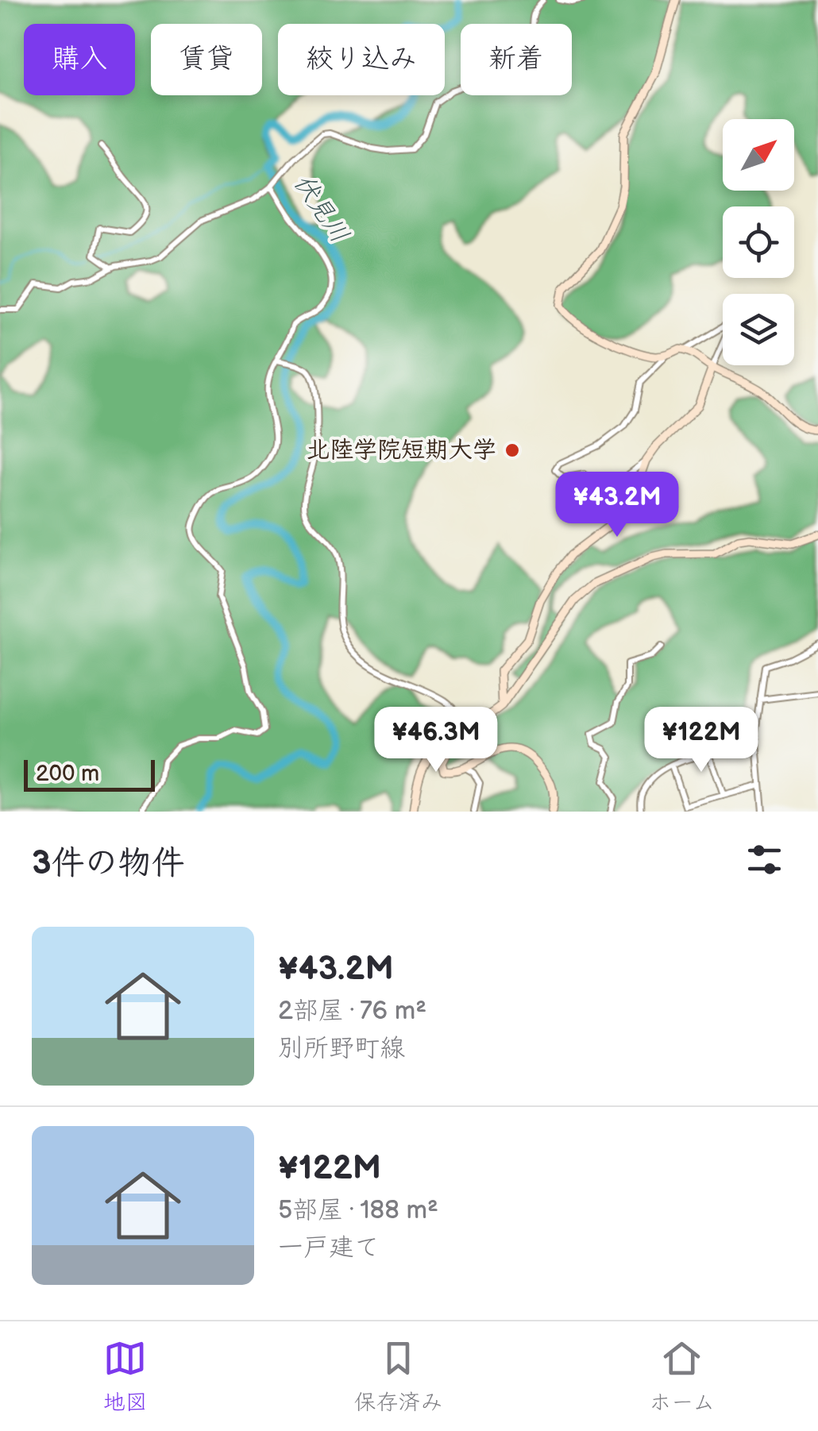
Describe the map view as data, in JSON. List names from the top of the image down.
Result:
{
  "water": ["伏見川"],
  "places": ["北陸学院短期大学"],
  "scale_bar": "200 m",
  "north": "top right",
  "page": {
    "chip": [
      "購入",
      "賃貸",
      "絞り込み",
      "新着"
    ],
    "price": ["¥43.2M", "¥46.3M", "¥122M"],
    "scale": "200 m",
    "heading": "3件の物件",
    "list": [
      {
        "name": "¥43.2M",
        "note": "2部屋 · 76 m² · 別所野町線"
      },
      {
        "name": "¥122M",
        "note": "5部屋 · 188 m² · 一戸建て"
      }
    ],
    "tabs": ["地図", "保存済み", "ホーム"]
  }
}
